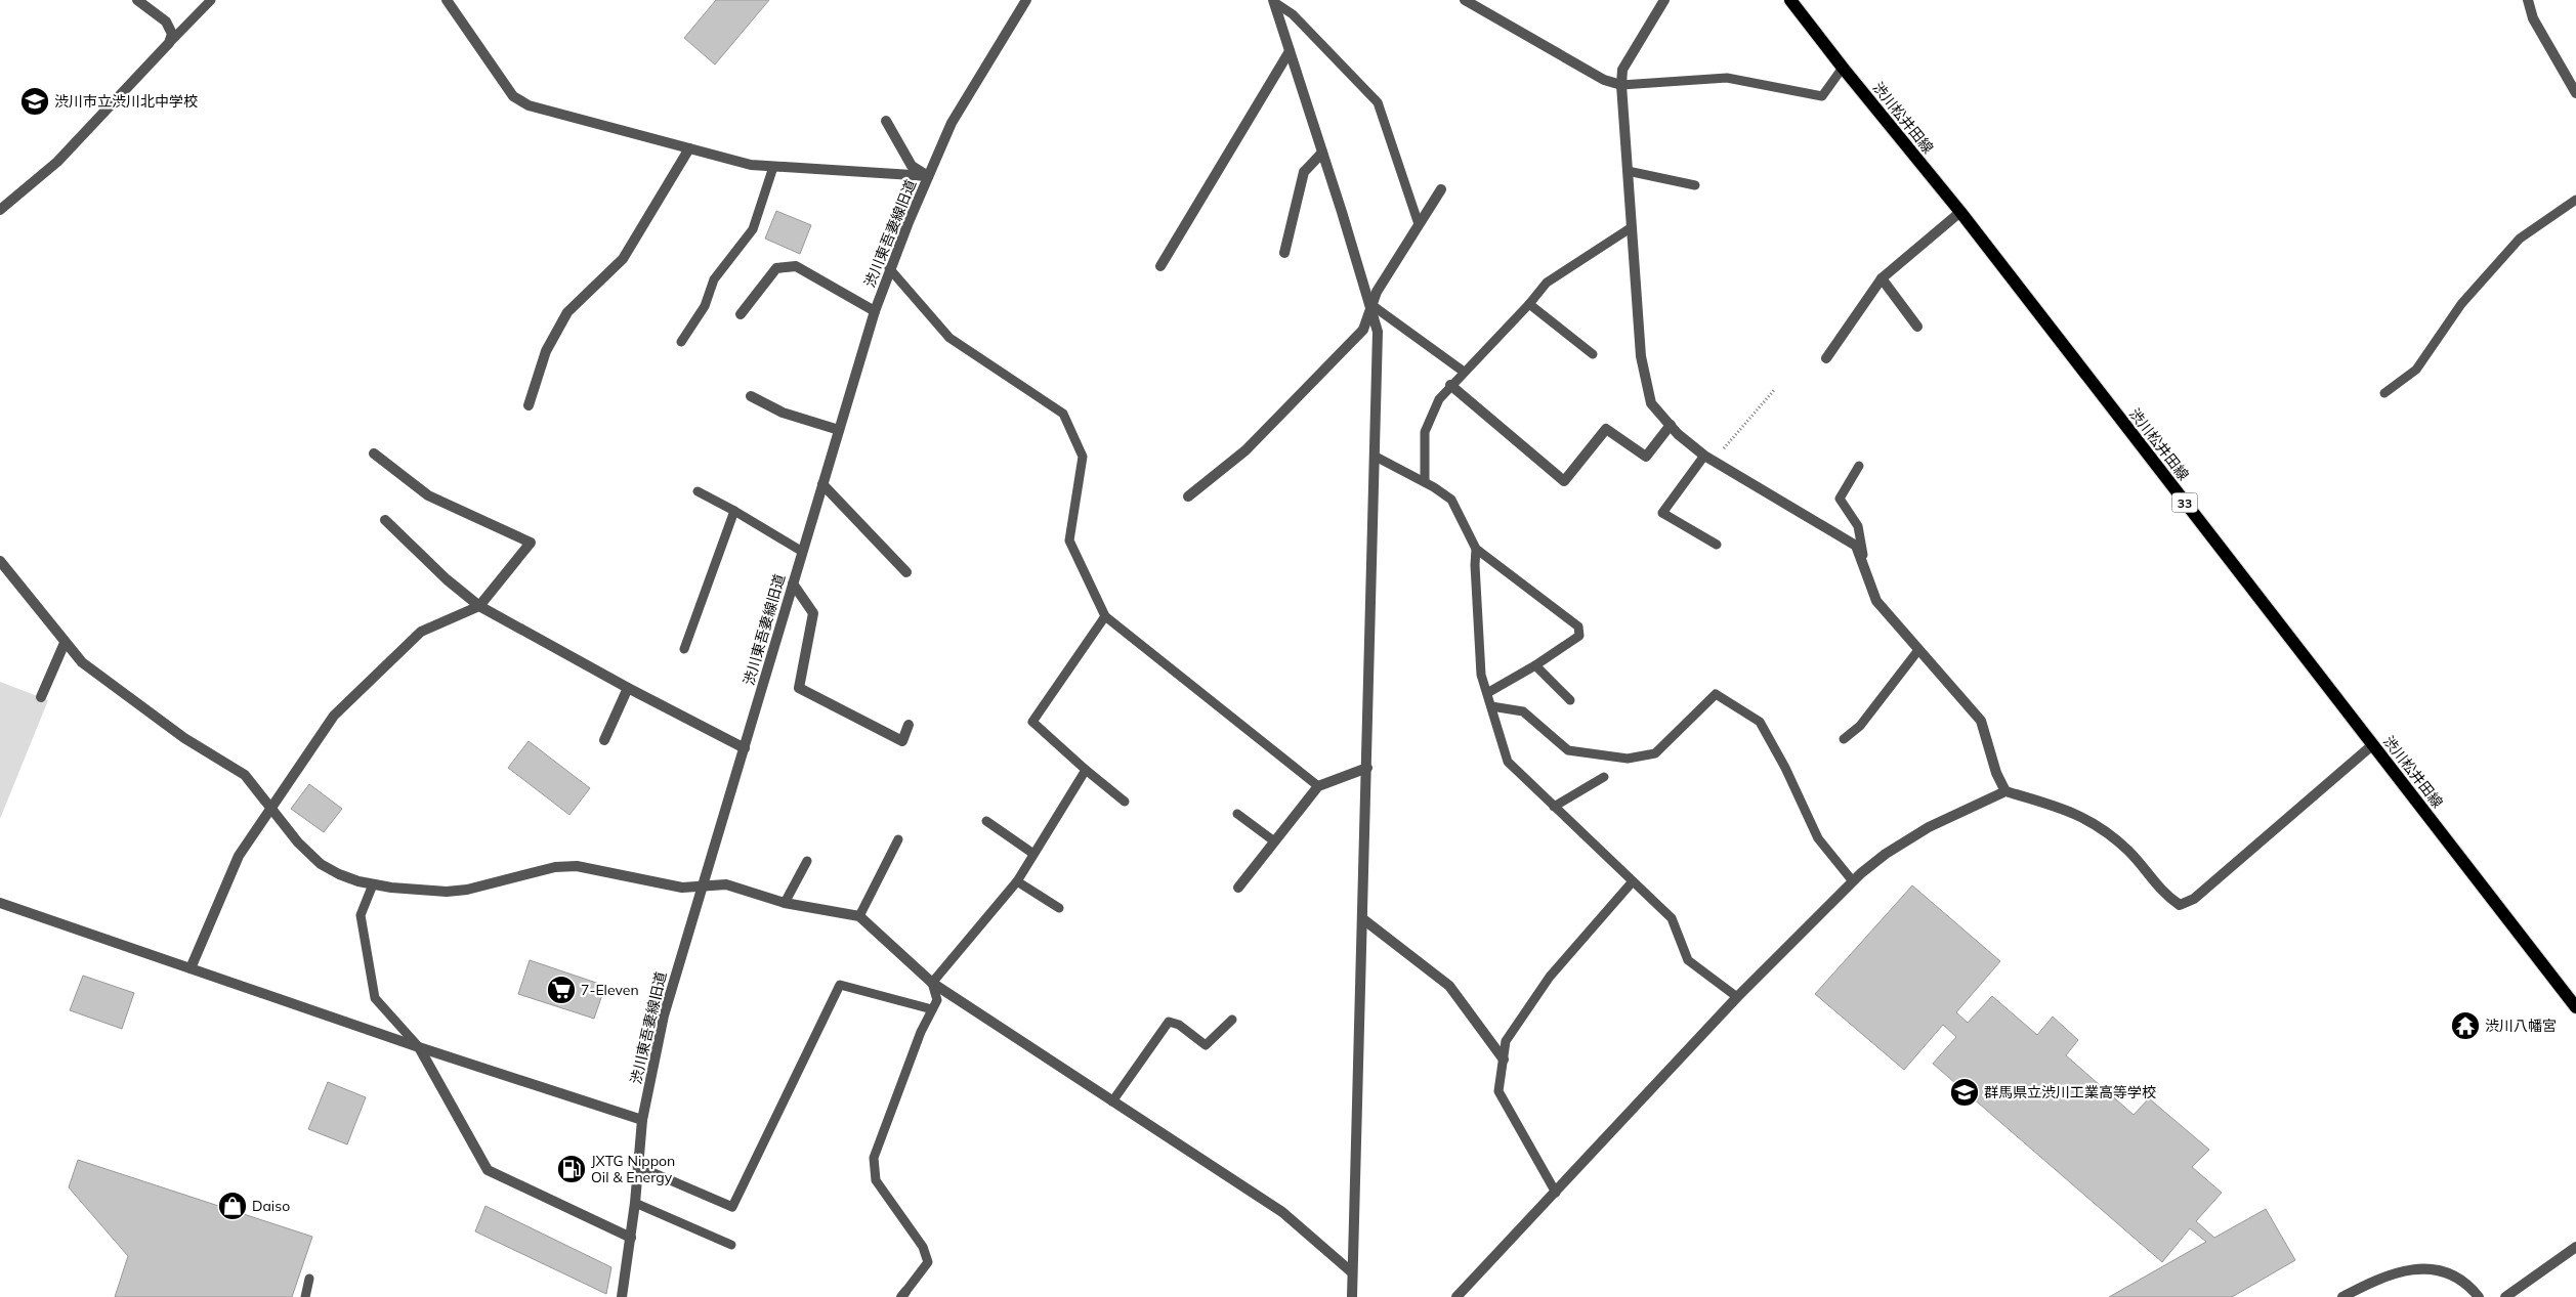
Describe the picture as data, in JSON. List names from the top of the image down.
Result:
{
  "streets": {
    "main road": ["渋川松井田線", "33"],
    "street": ["渋川東吾妻線旧道"]
  },
  "places": {
    "school or university": ["渋川市立渋川北中学校", "群馬県立渋川工業高等学校"],
    "supermarket": ["7-Eleven"],
    "temple": ["渋川八幡宮"],
    "fuel station": ["JXTG Nippon Oil & Energy"],
    "shop": ["Daiso"]
  }
}
